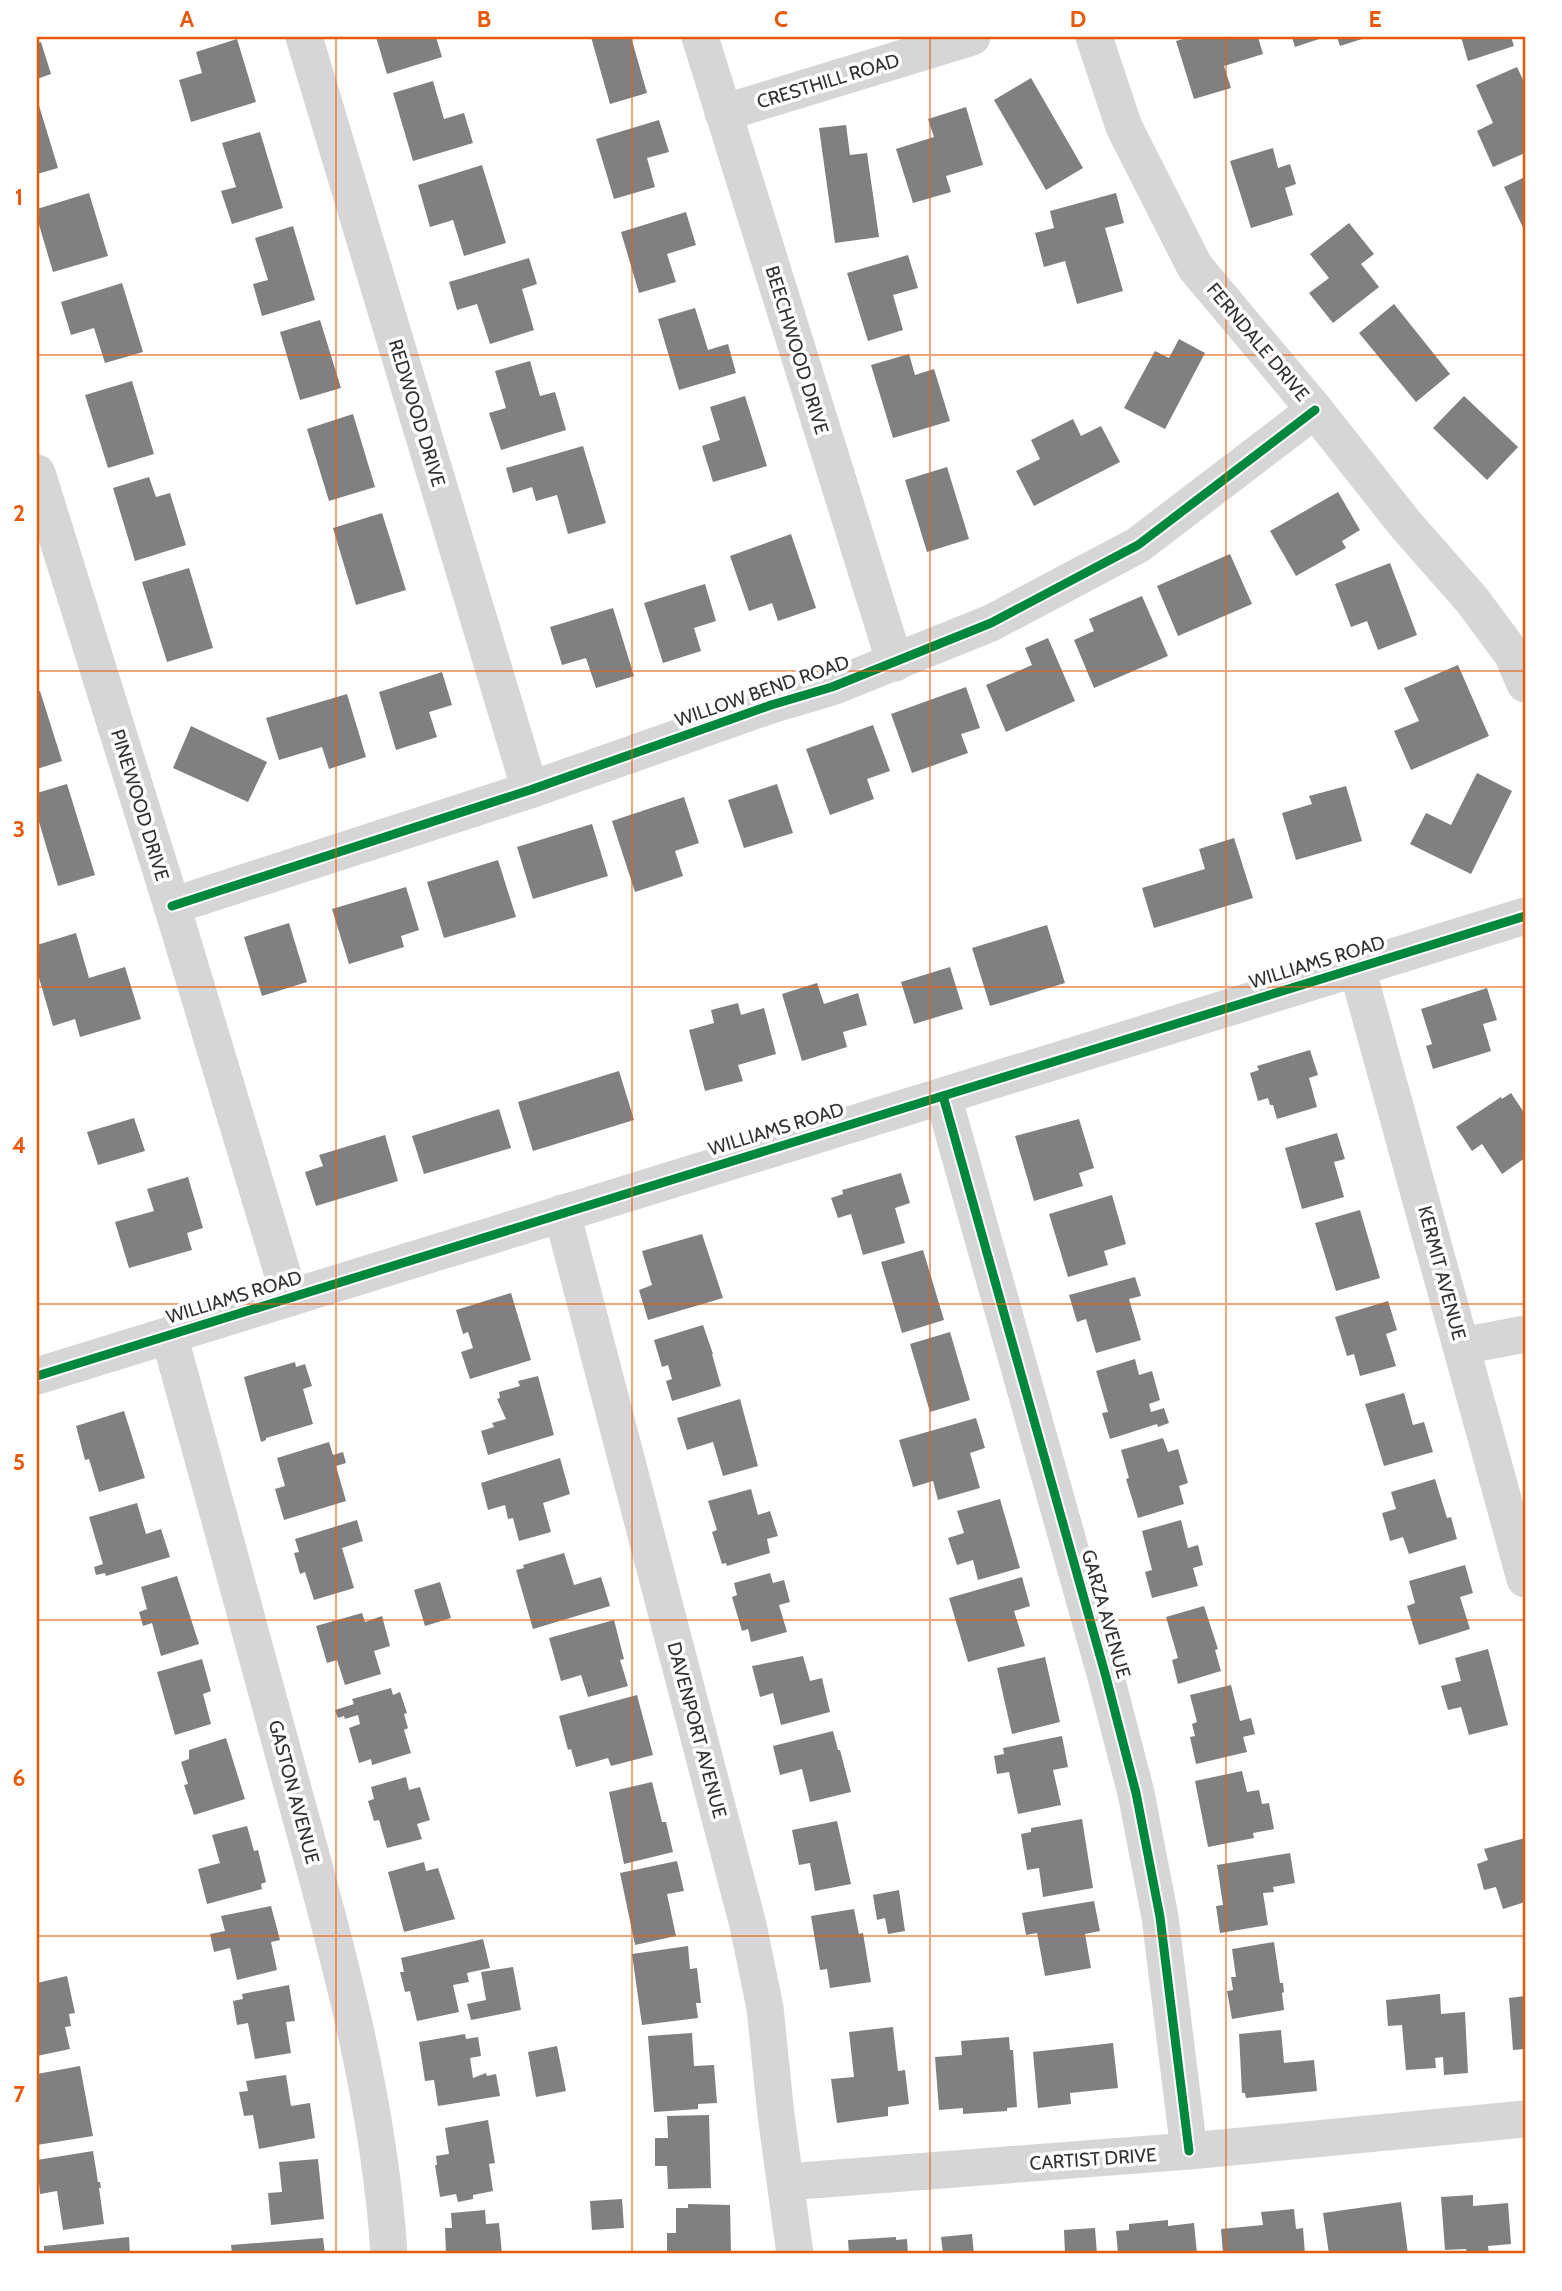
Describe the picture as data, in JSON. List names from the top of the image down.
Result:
{
  "streets": {
    "street": [
      "CRESTHILL ROAD",
      "FERNDALE DRIVE",
      "BEECHWOOD DRIVE",
      "REDWOOD DRIVE",
      "WILLOW BEND ROAD",
      "PINEWOOD DRIVE",
      "WILLIAMS ROAD",
      "KERMIT AVENUE",
      "GARZA AVENUE",
      "DAVENPORT AVENUE",
      "GASTON AVENUE",
      "CARTIST DRIVE"
    ]
  },
  "crossings": [
    ["CRESTHILL ROAD", "BEECHWOOD DRIVE"],
    ["FERNDALE DRIVE", "WILLOW BEND ROAD"],
    ["BEECHWOOD DRIVE", "WILLOW BEND ROAD"],
    ["REDWOOD DRIVE", "WILLOW BEND ROAD"],
    ["WILLOW BEND ROAD", "PINEWOOD DRIVE"],
    ["PINEWOOD DRIVE", "WILLIAMS ROAD"],
    ["WILLIAMS ROAD", "KERMIT AVENUE"],
    ["WILLIAMS ROAD", "GARZA AVENUE"],
    ["WILLIAMS ROAD", "DAVENPORT AVENUE"],
    ["WILLIAMS ROAD", "GASTON AVENUE"],
    ["GARZA AVENUE", "CARTIST DRIVE"],
    ["DAVENPORT AVENUE", "CARTIST DRIVE"]
  ],
  "grid": {
    "columns": [
      "A",
      "B",
      "C",
      "D",
      "E"
    ],
    "rows": [
      "1",
      "2",
      "3",
      "4",
      "5",
      "6",
      "7"
    ]
  }
}
